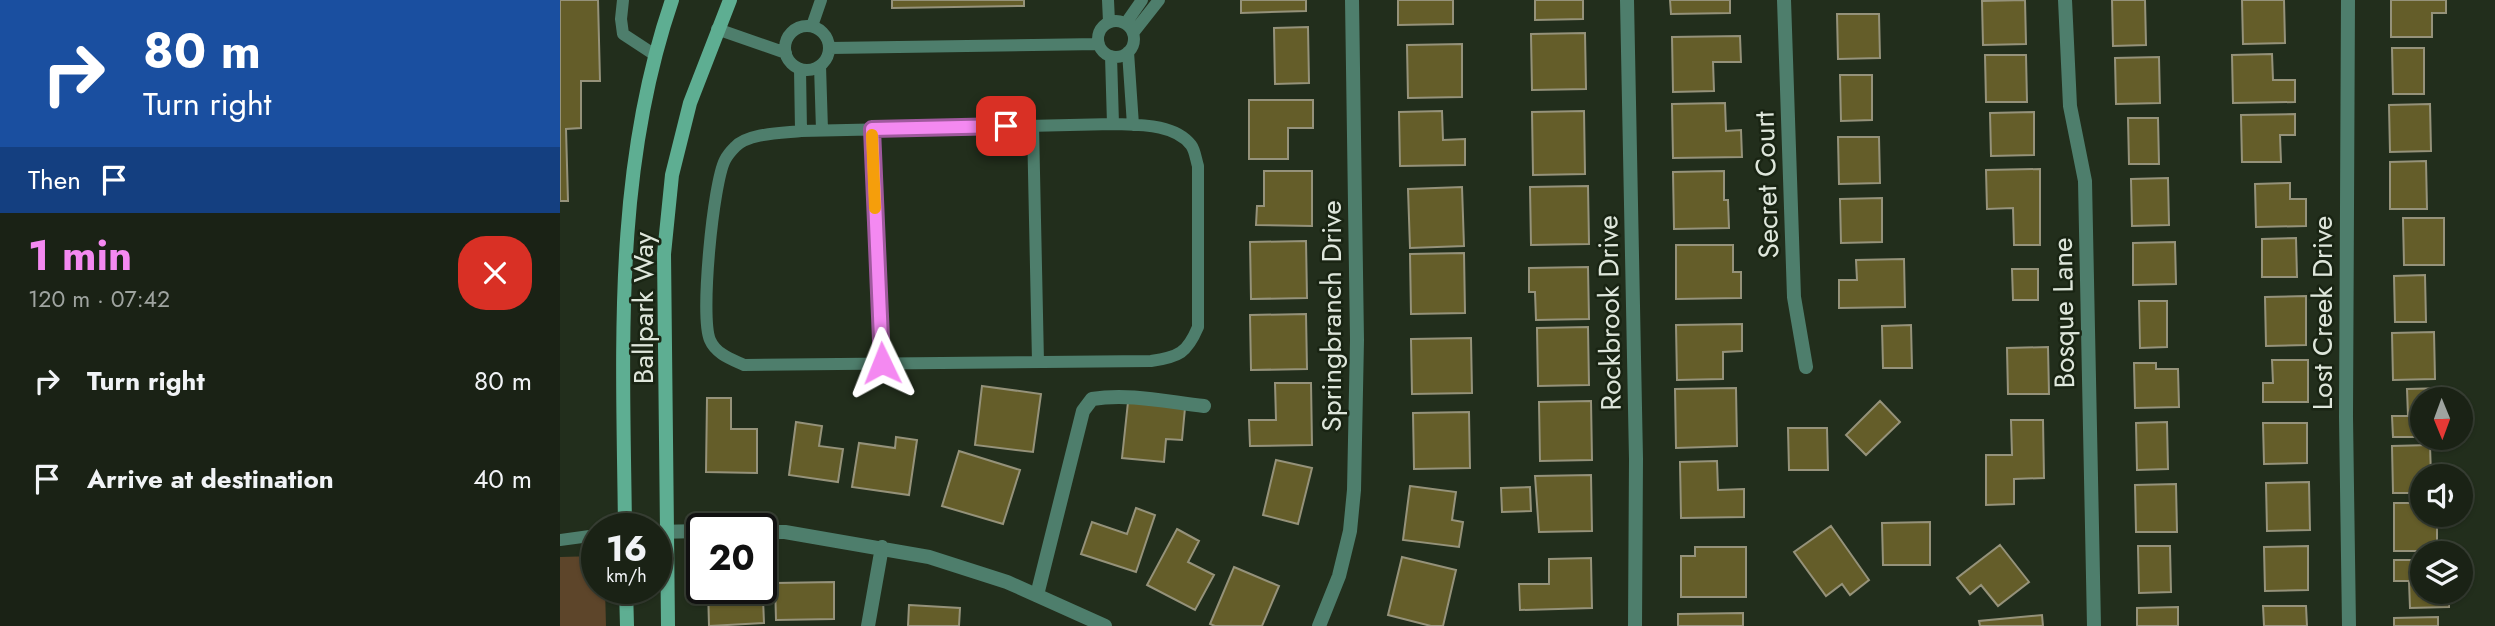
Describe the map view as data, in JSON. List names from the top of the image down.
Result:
{
  "streets": {
    "main road": ["Ballpark Way"],
    "street": [
      "Secret Court",
      "Rockbrook Drive",
      "Bosque Lane",
      "Lost Creek Drive",
      "Springbranch Drive"
    ]
  },
  "north": "bottom",
  "page": {
    "turn": ["80 m", "Turn right"],
    "then": "Then",
    "heading": ["1 min", "120 m · 07:42"],
    "list": [
      {
        "name": "Turn right",
        "value": "80 m"
      },
      {
        "name": "Arrive at destination",
        "value": "40 m"
      }
    ],
    "speed": "16 km/h",
    "limit": "20"
  }
}
